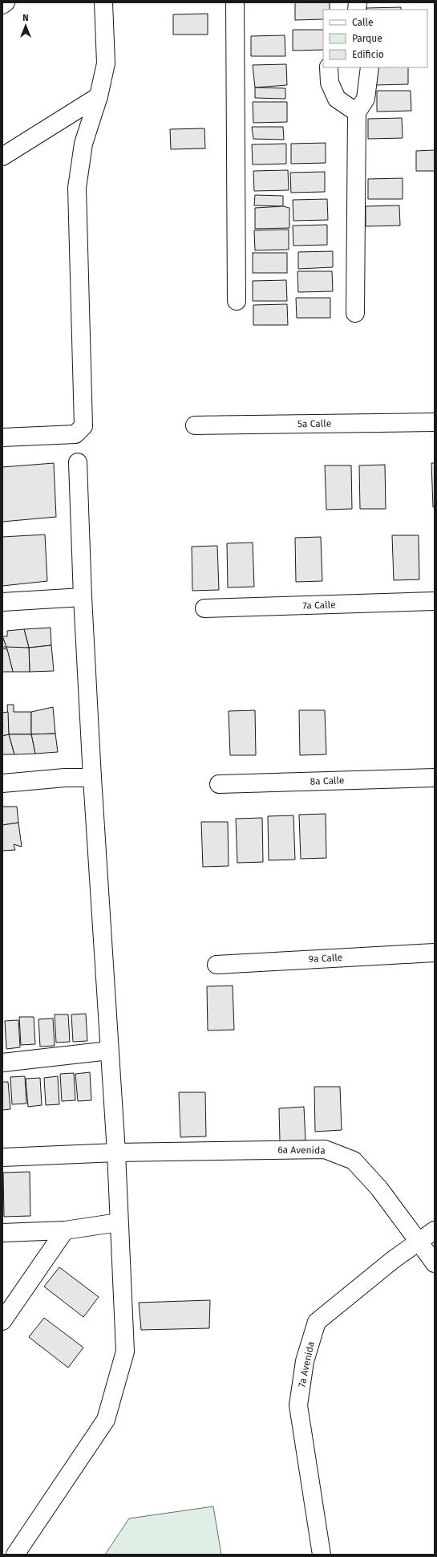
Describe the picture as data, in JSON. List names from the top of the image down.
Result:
{
  "streets": {
    "street": [
      "5a Calle",
      "7a Calle",
      "8a Calle",
      "9a Calle",
      "6a Avenida",
      "7a Avenida"
    ]
  },
  "crossings": [
    ["6a Avenida", "7a Avenida"]
  ],
  "legend": ["Calle", "Parque", "Edificio"],
  "north": "top"
}
